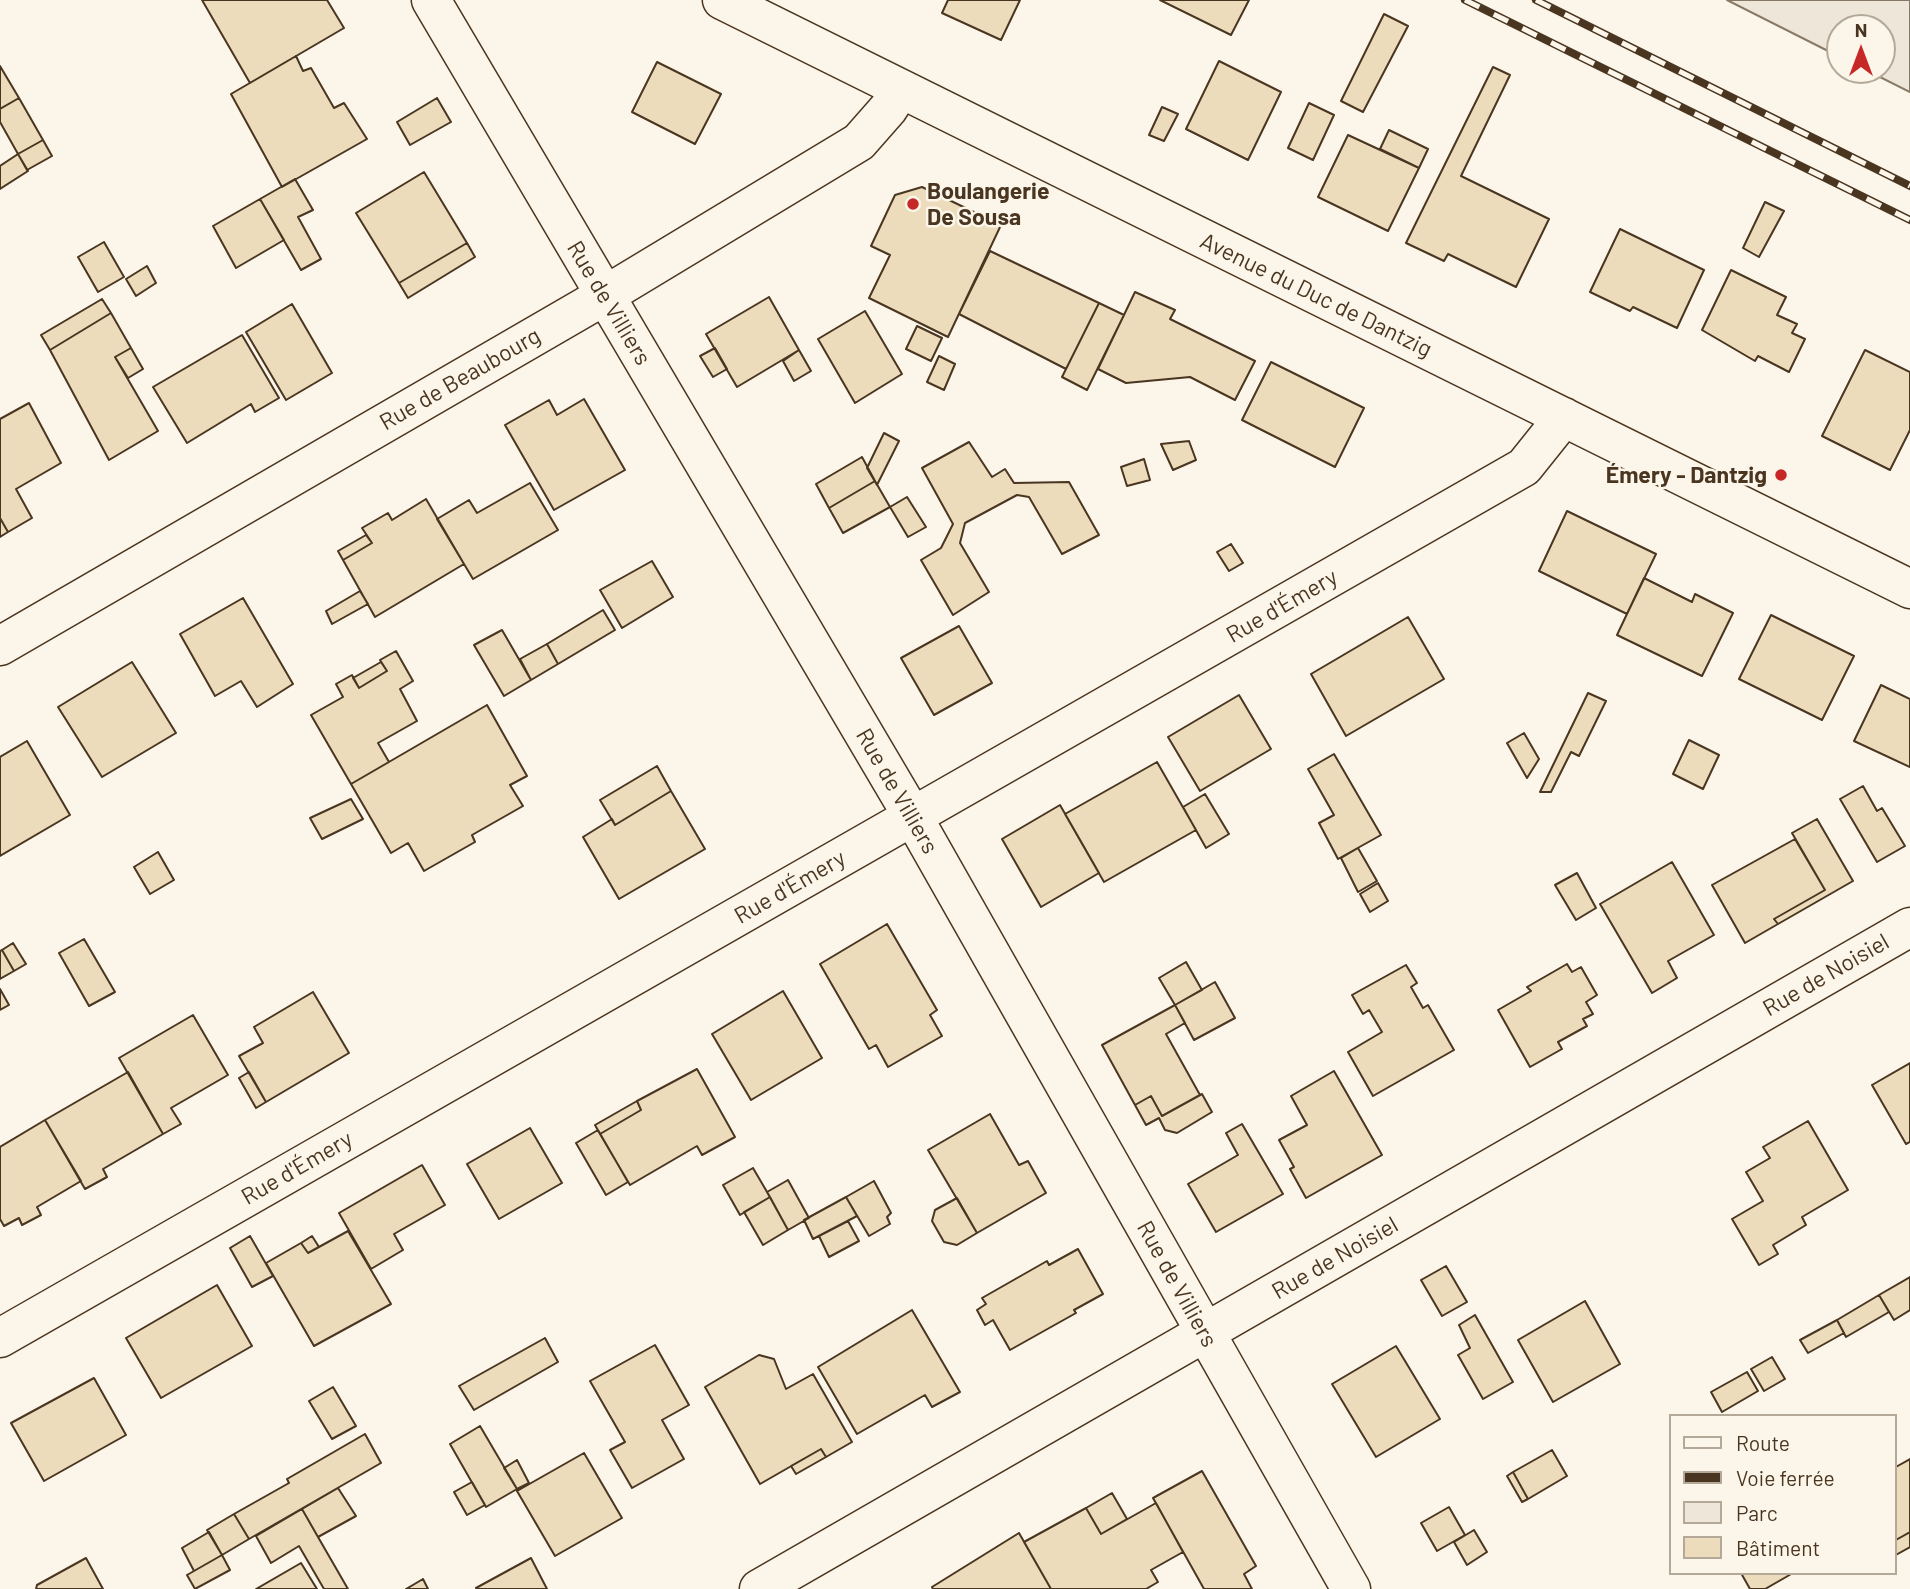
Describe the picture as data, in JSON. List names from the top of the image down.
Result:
{
  "streets": {
    "street": [
      "Avenue du Duc de Dantzig",
      "Rue de Villiers",
      "Rue de Beaubourg",
      "Rue d'Émery",
      "Rue de Noisiel"
    ]
  },
  "crossings": [
    ["Avenue du Duc de Dantzig", "Rue de Beaubourg"],
    ["Avenue du Duc de Dantzig", "Rue d'Émery"],
    ["Rue de Villiers", "Rue de Beaubourg"],
    ["Rue de Villiers", "Rue d'Émery"],
    ["Rue de Villiers", "Rue de Noisiel"]
  ],
  "places": ["Boulangerie De Sousa", "Émery - Dantzig"],
  "legend": [
    "Route",
    "Voie ferrée",
    "Parc",
    "Bâtiment"
  ],
  "north": "top"
}
